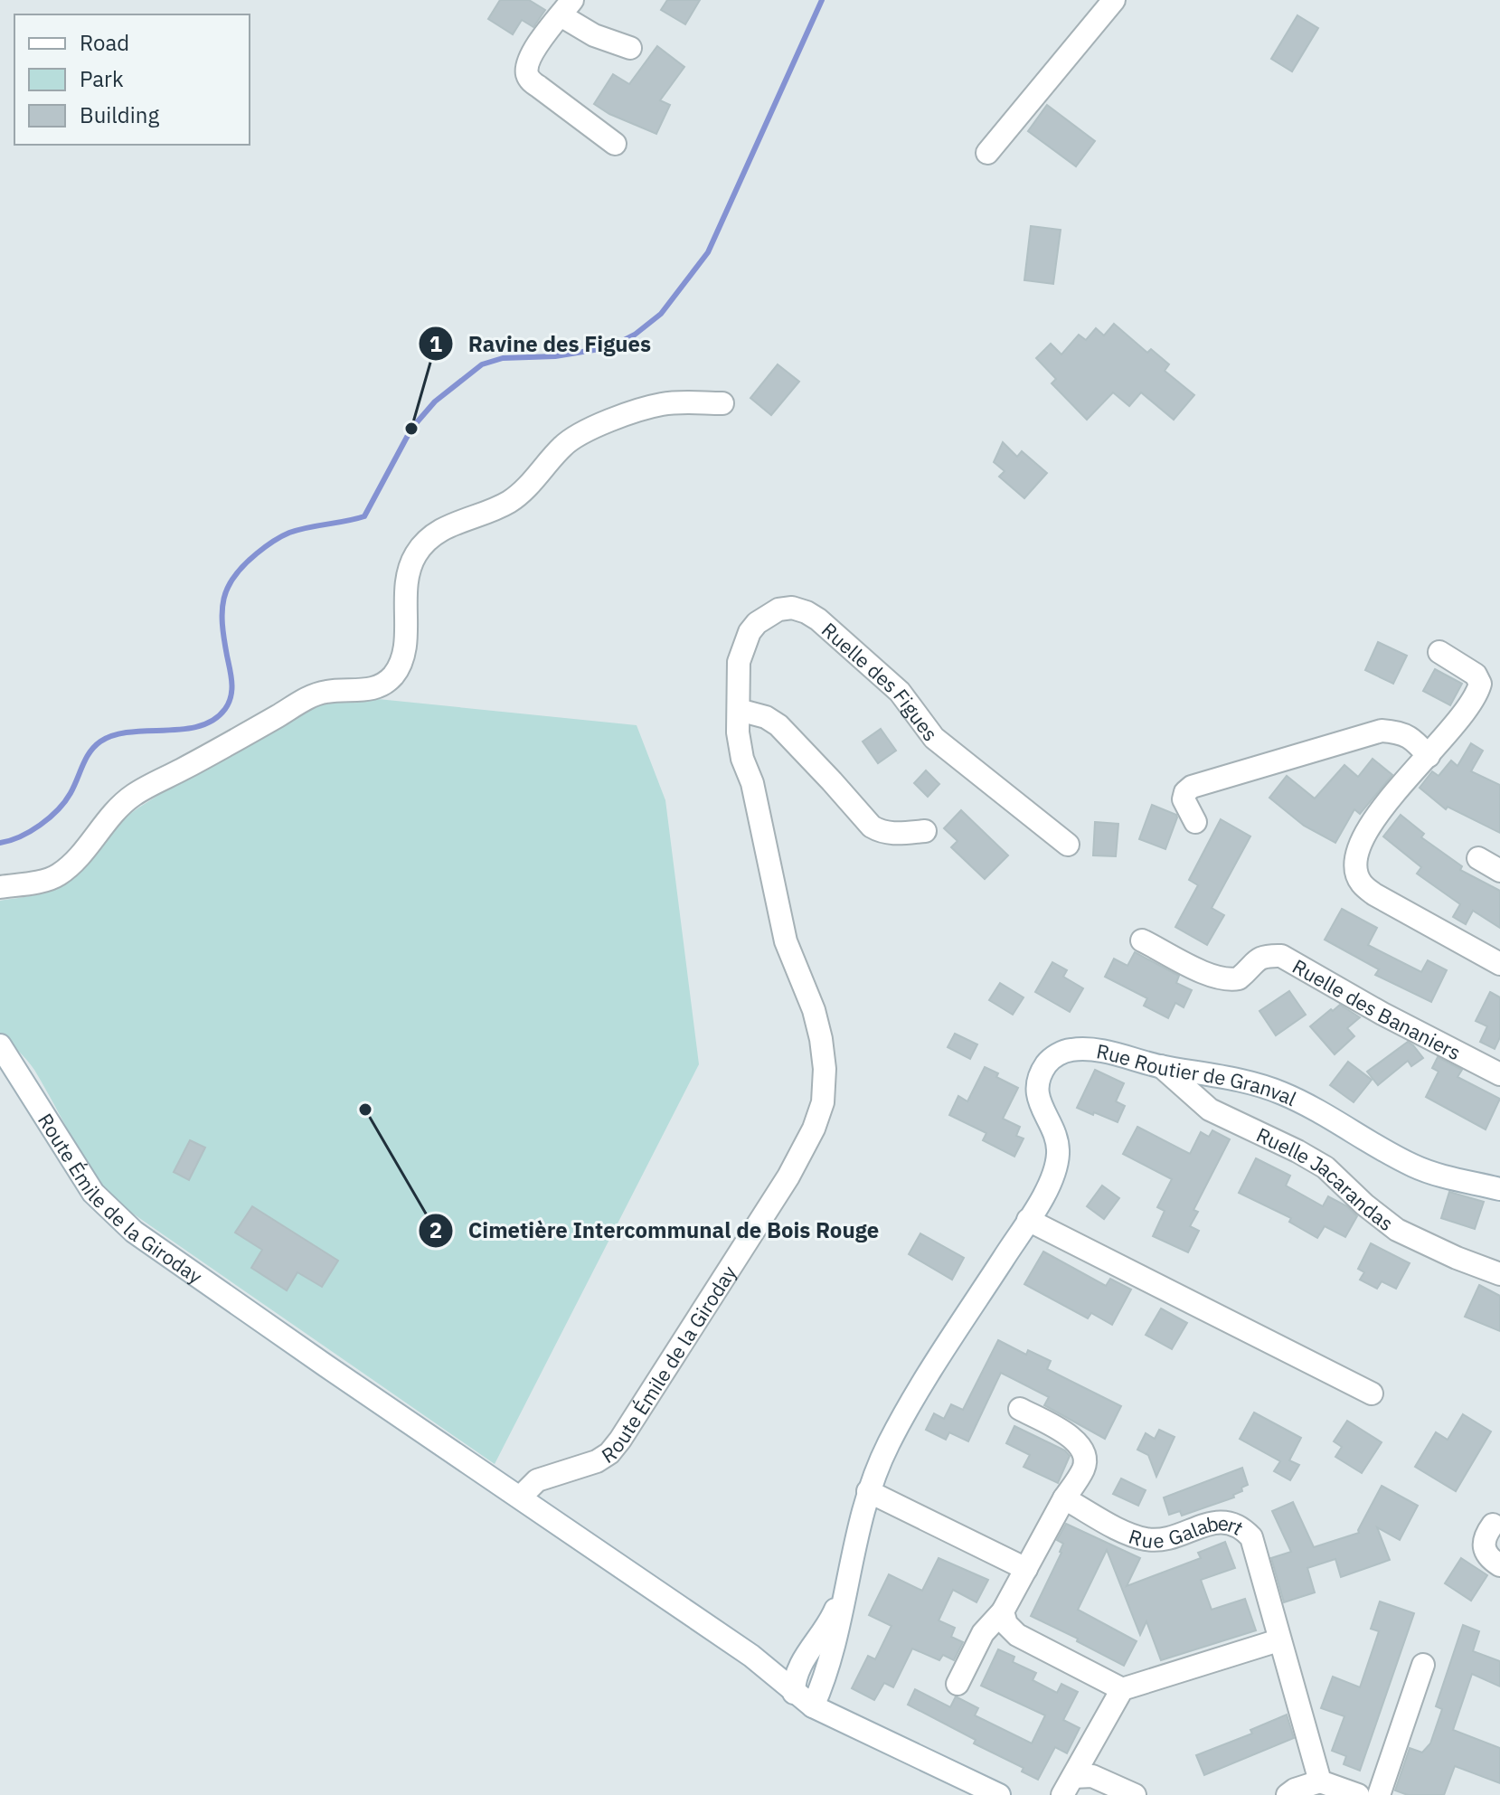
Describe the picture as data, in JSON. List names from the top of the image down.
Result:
{
  "streets": {
    "street": [
      "Ruelle des Figues",
      "Ruelle des Bananiers",
      "Rue Routier de Granval",
      "Ruelle Jacarandas",
      "Route Émile de la Giroday",
      "Rue Galabert"
    ]
  },
  "crossings": [
    ["Ruelle des Figues", "Route Émile de la Giroday"],
    ["Rue Routier de Granval", "Ruelle Jacarandas"],
    ["Rue Routier de Granval", "Route Émile de la Giroday"]
  ],
  "places": ["Ravine des Figues", "Cimetière Intercommunal de Bois Rouge"],
  "legend": ["Road", "Park", "Building"]
}
